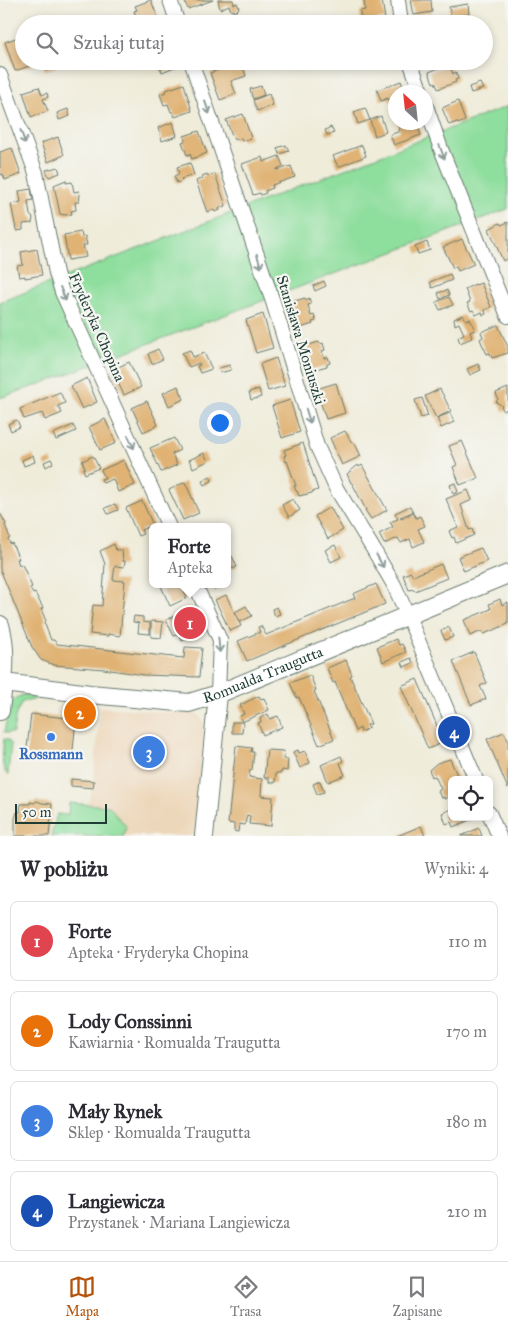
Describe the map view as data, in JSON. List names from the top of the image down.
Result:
{
  "streets": {
    "street": ["Fryderyka Chopina", "Stanisława Moniuszki", "Romualda Traugutta"]
  },
  "crossings": [
    ["Stanisława Moniuszki", "Romualda Traugutta"]
  ],
  "one_way": ["Fryderyka Chopina", "Stanisława Moniuszki"],
  "places": ["Rossmann"],
  "scale_bar": "50 m",
  "north": "top left",
  "page": {
    "search": "Szukaj tutaj",
    "popup": ["Forte", "Apteka"],
    "pins": [
      "1",
      "2",
      "4",
      "3"
    ],
    "scale": "50 m",
    "heading": ["W pobliżu", "Wyniki: 4"],
    "list": [
      {
        "mark": "1",
        "name": "Forte",
        "note": "Apteka · Fryderyka Chopina",
        "value": "110 m"
      },
      {
        "mark": "2",
        "name": "Lody Conssinni",
        "note": "Kawiarnia · Romualda Traugutta",
        "value": "170 m"
      },
      {
        "mark": "3",
        "name": "Mały Rynek",
        "note": "Sklep · Romualda Traugutta",
        "value": "180 m"
      },
      {
        "mark": "4",
        "name": "Langiewicza",
        "note": "Przystanek · Mariana Langiewicza",
        "value": "210 m"
      }
    ],
    "nav": ["Mapa", "Trasa", "Zapisane"]
  }
}
